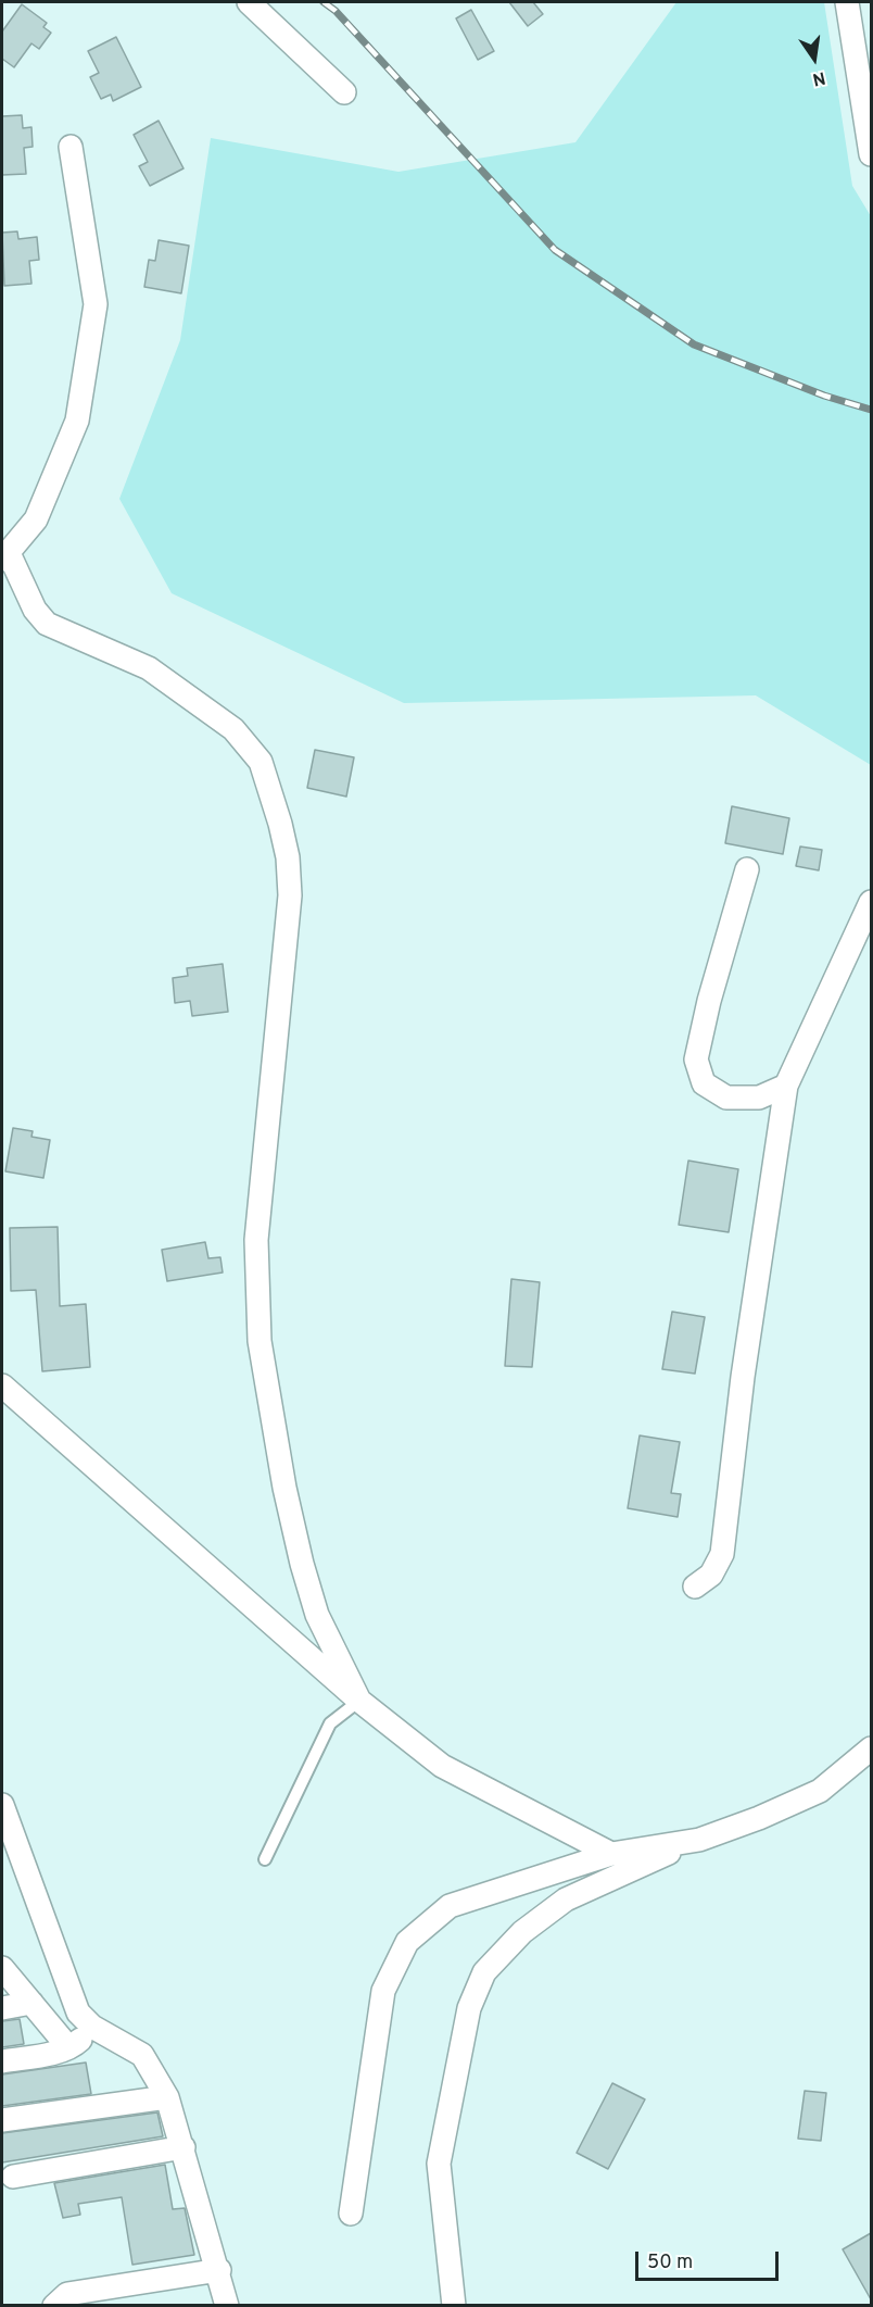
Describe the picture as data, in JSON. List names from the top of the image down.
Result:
{
  "scale_bar": "50 m",
  "north": "bottom"
}
